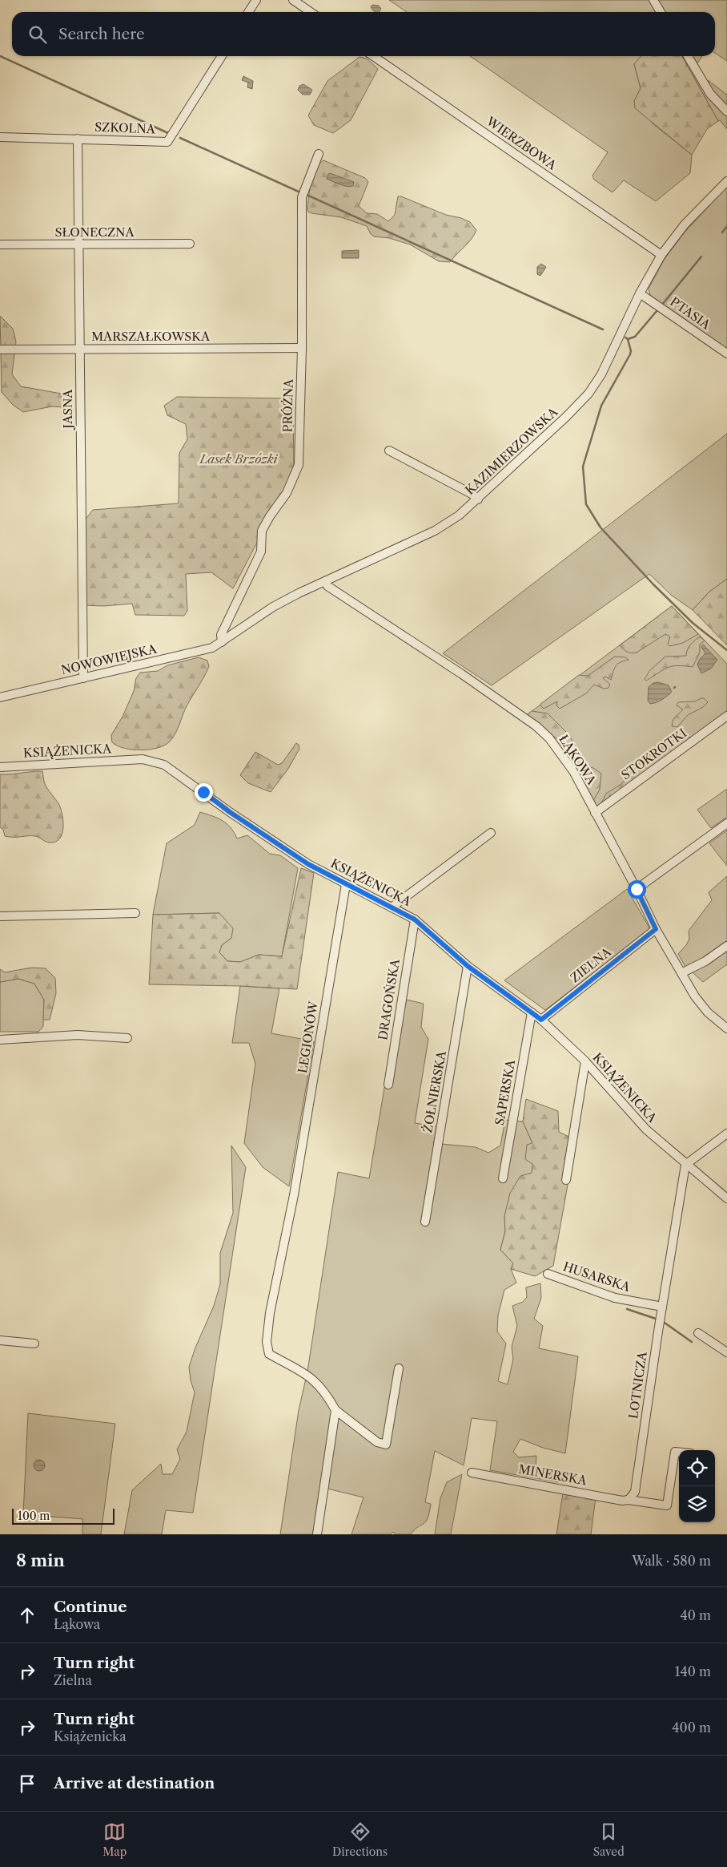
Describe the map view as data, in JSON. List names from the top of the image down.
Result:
{
  "streets": {
    "street": [
      "SZKOLNA",
      "WIERZBOWA",
      "SŁONECZNA",
      "PTASIA",
      "MARSZAŁKOWSKA",
      "PRÓŻNA",
      "JASNA",
      "KAZIMIERZOWSKA",
      "NOWOWIEJSKA",
      "KSIĄŻENICKA",
      "STOKROTKI",
      "ŁĄKOWA",
      "ZIELNA",
      "DRAGOŃSKA",
      "LEGIONÓW",
      "ŻOŁNIERSKA",
      "SAPERSKA",
      "HUSARSKA",
      "LOTNICZA",
      "MINERSKA"
    ]
  },
  "crossings": [
    ["SZKOLNA", "JASNA"],
    ["WIERZBOWA", "KAZIMIERZOWSKA"],
    ["SŁONECZNA", "JASNA"],
    ["PTASIA", "KAZIMIERZOWSKA"],
    ["MARSZAŁKOWSKA", "PRÓŻNA"],
    ["MARSZAŁKOWSKA", "JASNA"],
    ["PRÓŻNA", "KAZIMIERZOWSKA"],
    ["PRÓŻNA", "NOWOWIEJSKA"],
    ["JASNA", "NOWOWIEJSKA"],
    ["KAZIMIERZOWSKA", "NOWOWIEJSKA"],
    ["KAZIMIERZOWSKA", "ŁĄKOWA"],
    ["KSIĄŻENICKA", "ZIELNA"],
    ["KSIĄŻENICKA", "DRAGOŃSKA"],
    ["KSIĄŻENICKA", "LEGIONÓW"],
    ["KSIĄŻENICKA", "ŻOŁNIERSKA"],
    ["KSIĄŻENICKA", "SAPERSKA"],
    ["KSIĄŻENICKA", "LOTNICZA"],
    ["STOKROTKI", "ŁĄKOWA"],
    ["ŁĄKOWA", "ZIELNA"],
    ["HUSARSKA", "LOTNICZA"],
    ["LOTNICZA", "MINERSKA"]
  ],
  "parks": ["Lasek Brzózki"],
  "scale_bar": "100 m",
  "page": {
    "search": "Search here",
    "scale": "100 m",
    "heading": ["8 min", "Walk · 580 m"],
    "list": [
      ["Continue", "Łąkowa", "40 m"],
      ["Turn right", "Zielna", "140 m"],
      ["Turn right", "Książenicka", "400 m"],
      "Arrive at destination"
    ],
    "nav": ["Map", "Directions", "Saved"]
  }
}
